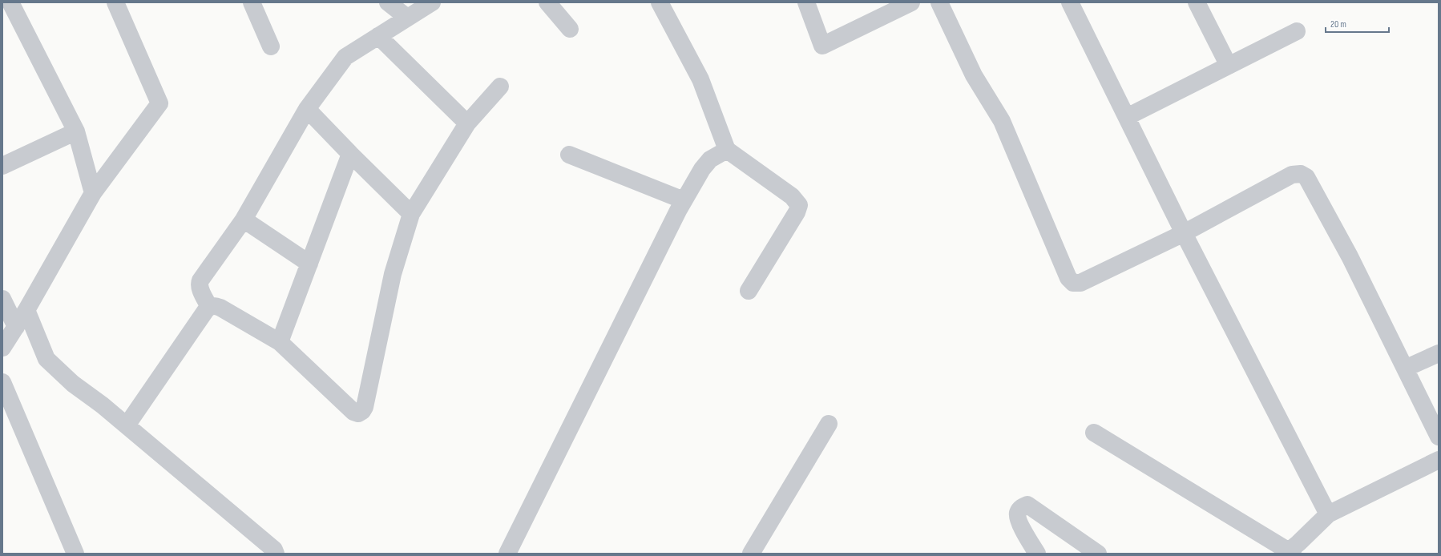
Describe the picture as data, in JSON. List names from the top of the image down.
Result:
{
  "scale_bar": "20 m"
}
